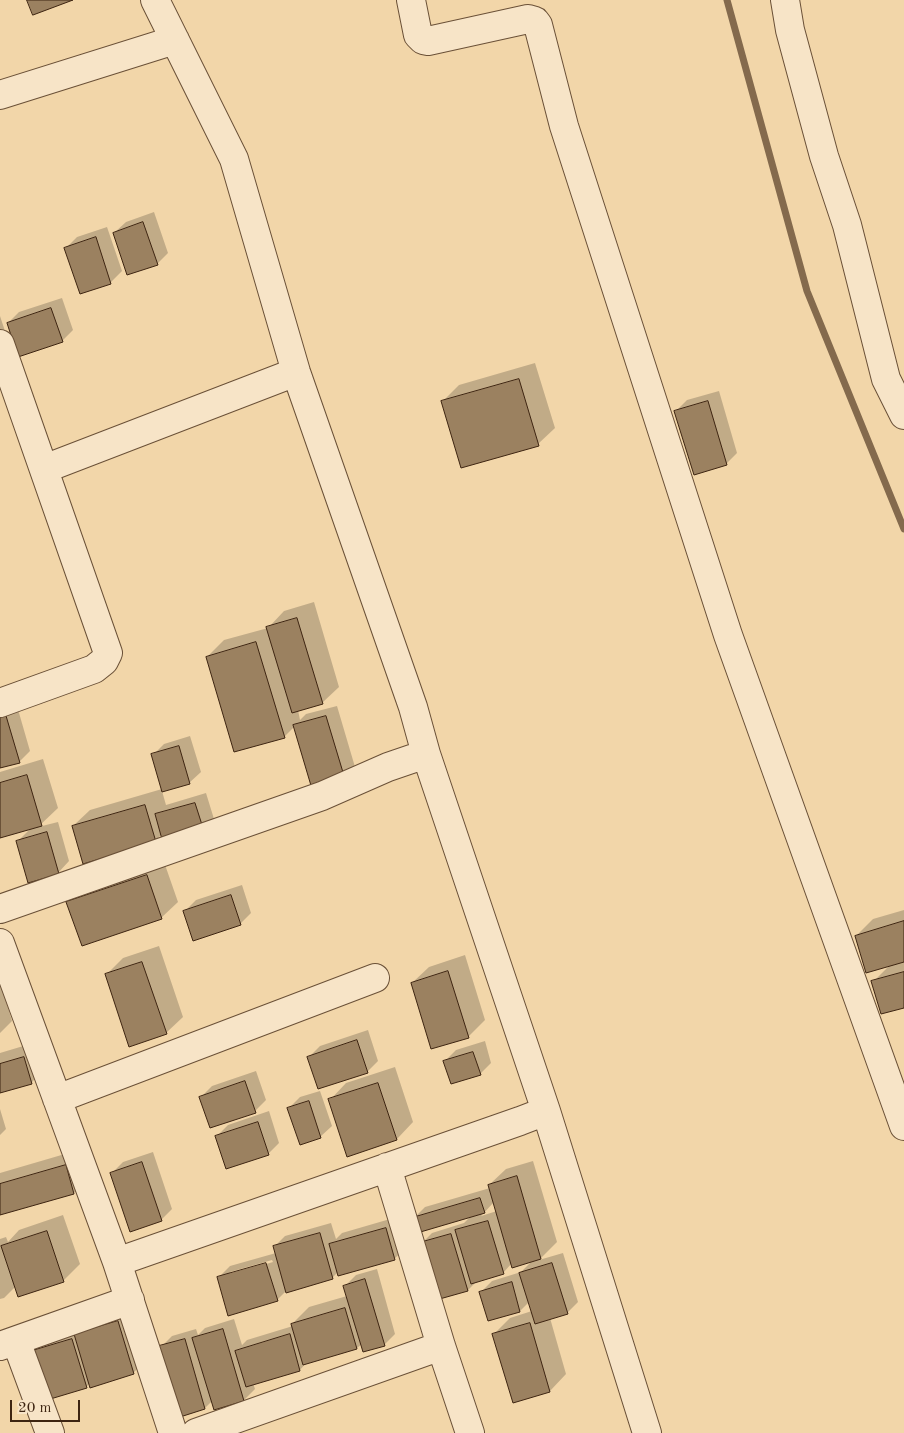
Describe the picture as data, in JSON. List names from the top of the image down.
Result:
{
  "scale_bar": "20 m"
}
